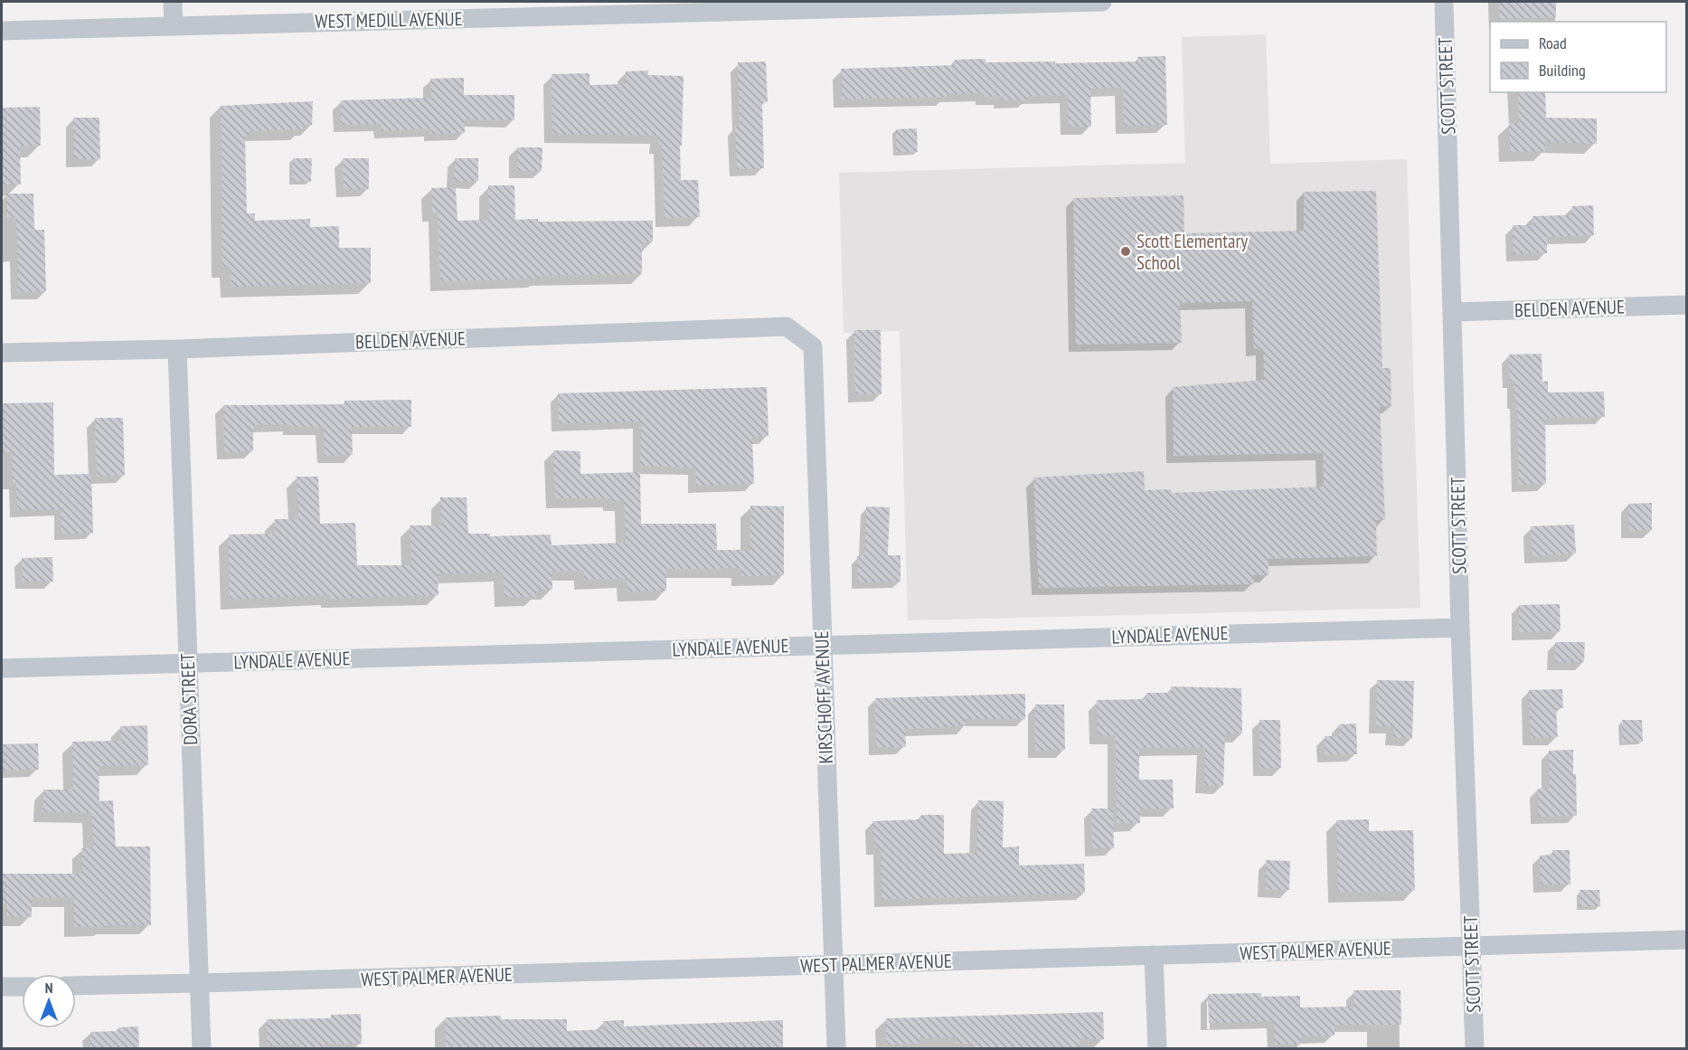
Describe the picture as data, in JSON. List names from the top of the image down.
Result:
{
  "streets": {
    "street": [
      "WEST MEDILL AVENUE",
      "SCOTT STREET",
      "BELDEN AVENUE",
      "LYNDALE AVENUE",
      "KIRSCHOFF AVENUE",
      "DORA STREET",
      "WEST PALMER AVENUE"
    ]
  },
  "crossings": [
    ["SCOTT STREET", "BELDEN AVENUE"],
    ["SCOTT STREET", "LYNDALE AVENUE"],
    ["SCOTT STREET", "WEST PALMER AVENUE"],
    ["BELDEN AVENUE", "KIRSCHOFF AVENUE"],
    ["BELDEN AVENUE", "DORA STREET"],
    ["LYNDALE AVENUE", "KIRSCHOFF AVENUE"],
    ["LYNDALE AVENUE", "DORA STREET"],
    ["KIRSCHOFF AVENUE", "WEST PALMER AVENUE"],
    ["DORA STREET", "WEST PALMER AVENUE"]
  ],
  "places": ["Scott Elementary School"],
  "legend": ["Road", "Building"],
  "north": "top"
}
